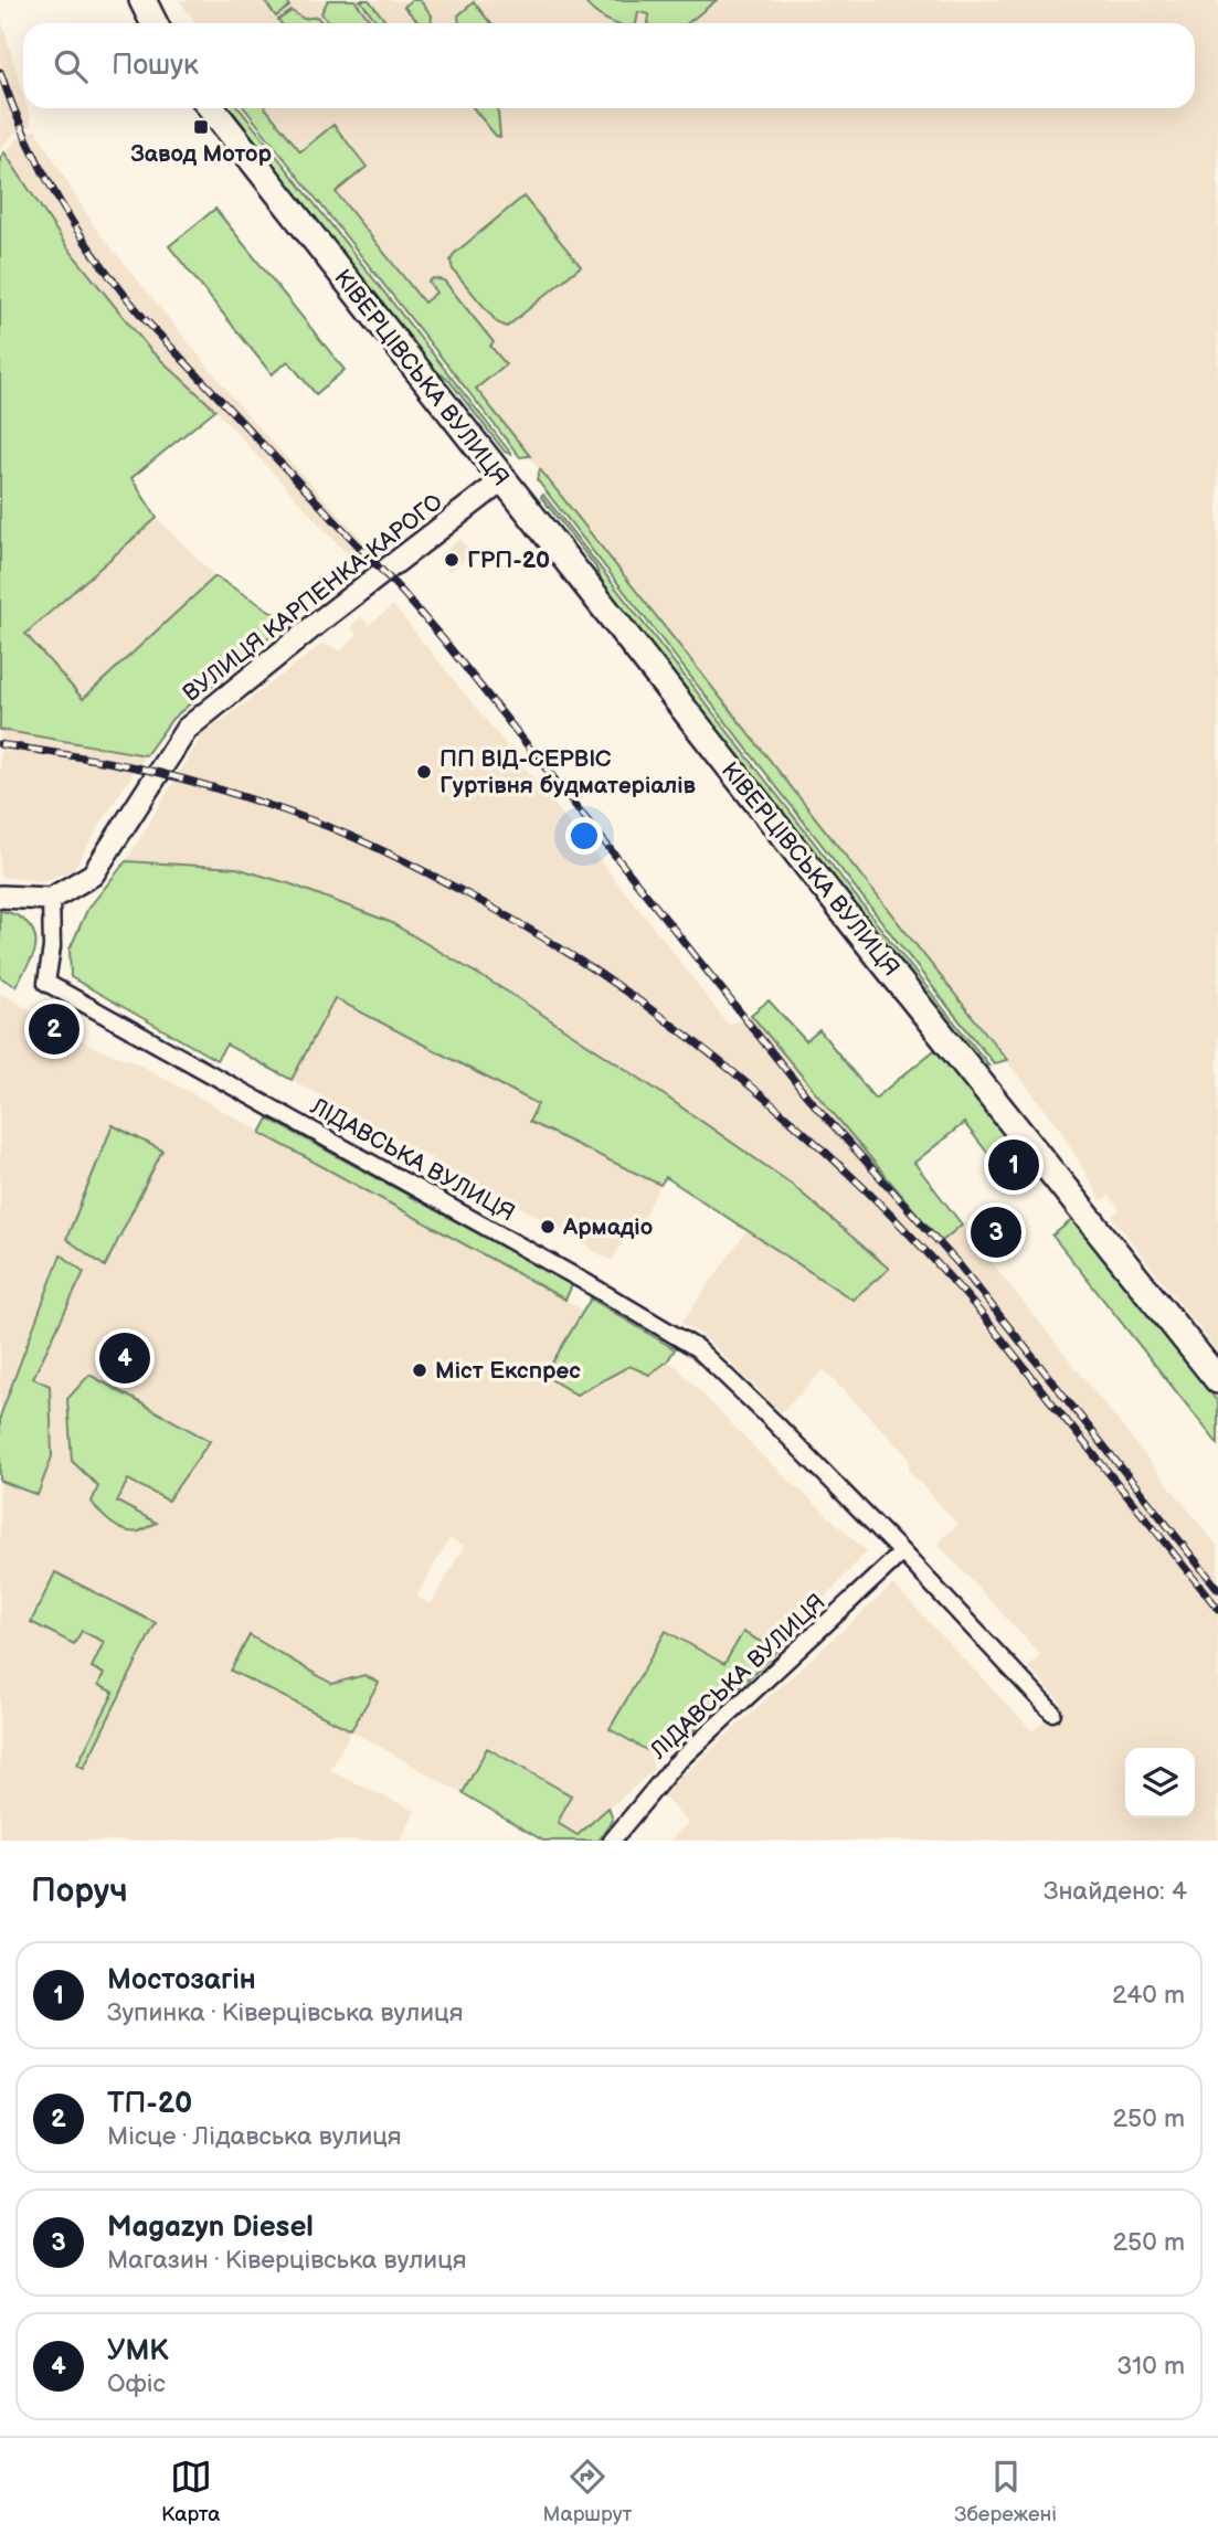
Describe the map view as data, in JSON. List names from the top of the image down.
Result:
{
  "streets": {
    "main road": ["КІВЕРЦІВСЬКА ВУЛИЦЯ", "ВУЛИЦЯ КАРПЕНКА-КАРОГО"],
    "street": ["ЛІДАВСЬКА ВУЛИЦЯ"]
  },
  "crossings": [
    ["КІВЕРЦІВСЬКА ВУЛИЦЯ", "ВУЛИЦЯ КАРПЕНКА-КАРОГО"],
    ["ВУЛИЦЯ КАРПЕНКА-КАРОГО", "ЛІДАВСЬКА ВУЛИЦЯ"]
  ],
  "places": {
    "transit": ["Завод Мотор"],
    "other": [
      "ГРП-20",
      "ПП ВІД-СЕРВІС Гуртівня будматеріалів",
      "Армадіо",
      "Міст Експрес"
    ]
  },
  "page": {
    "search": "Пошук",
    "pins": [
      "2",
      "1",
      "3",
      "4"
    ],
    "heading": ["Поруч", "Знайдено: 4"],
    "list": [
      {
        "mark": "1",
        "name": "Мостозагін",
        "note": "Зупинка · Ківерцівська вулиця",
        "value": "240 m"
      },
      {
        "mark": "2",
        "name": "ТП-20",
        "note": "Місце · Лідавська вулиця",
        "value": "250 m"
      },
      {
        "mark": "3",
        "name": "Magazyn Diesel",
        "note": "Магазин · Ківерцівська вулиця",
        "value": "250 m"
      },
      {
        "mark": "4",
        "name": "УМК",
        "note": "Офіс",
        "value": "310 m"
      }
    ],
    "nav": ["Карта", "Маршрут", "Збережені"]
  }
}
